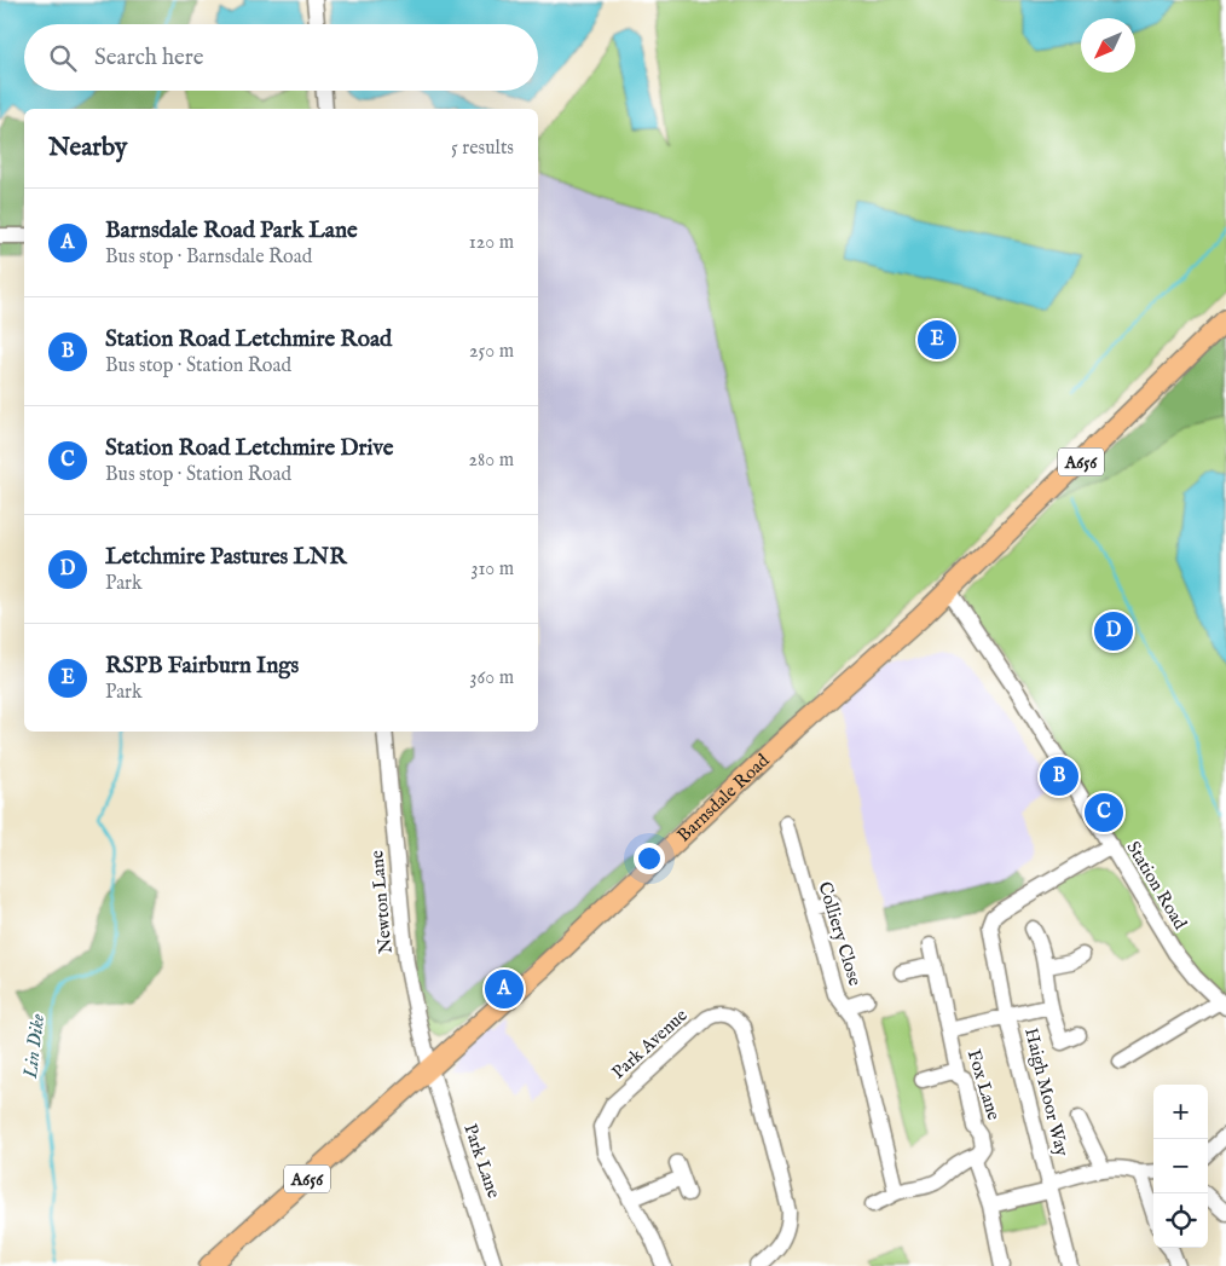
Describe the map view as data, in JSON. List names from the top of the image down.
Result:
{
  "streets": {
    "main road": ["A656", "Barnsdale Road"],
    "street": [
      "Station Road",
      "Newton Lane",
      "Colliery Close",
      "Park Avenue",
      "Fox Lane",
      "Haigh Moor Way",
      "Park Lane"
    ]
  },
  "crossings": [
    ["Barnsdale Road", "Station Road"],
    ["Barnsdale Road", "Newton Lane"],
    ["Barnsdale Road", "Park Lane"],
    ["Station Road", "Haigh Moor Way"],
    ["Newton Lane", "Park Lane"],
    ["Fox Lane", "Haigh Moor Way"]
  ],
  "water": ["Lin Dike"],
  "north": "bottom left",
  "page": {
    "search": "Search here",
    "heading": ["Nearby", "5 results"],
    "list": [
      {
        "mark": "A",
        "name": "Barnsdale Road Park Lane",
        "note": "Bus stop · Barnsdale Road",
        "value": "120 m"
      },
      {
        "mark": "B",
        "name": "Station Road Letchmire Road",
        "note": "Bus stop · Station Road",
        "value": "250 m"
      },
      {
        "mark": "C",
        "name": "Station Road Letchmire Drive",
        "note": "Bus stop · Station Road",
        "value": "280 m"
      },
      {
        "mark": "D",
        "name": "Letchmire Pastures LNR",
        "note": "Park",
        "value": "310 m"
      },
      {
        "mark": "E",
        "name": "RSPB Fairburn Ings",
        "note": "Park",
        "value": "360 m"
      }
    ],
    "pins": [
      "E",
      "D",
      "B",
      "C",
      "A"
    ],
    "map_buttons": ["+", "−"]
  }
}
